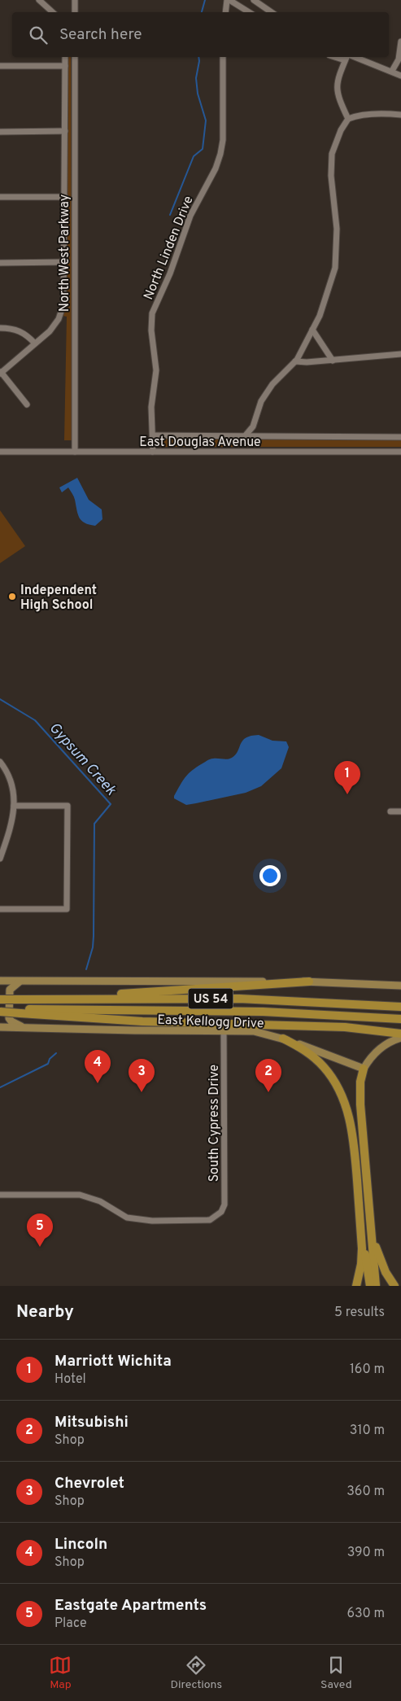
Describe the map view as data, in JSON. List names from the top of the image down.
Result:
{
  "streets": {
    "highway": ["US 54"],
    "main road": ["East Kellogg Drive"],
    "street": [
      "North Linden Drive",
      "North West Parkway",
      "East Douglas Avenue",
      "South Cypress Drive"
    ]
  },
  "crossings": [
    ["North Linden Drive", "East Douglas Avenue"],
    ["North West Parkway", "East Douglas Avenue"],
    ["East Kellogg Drive", "South Cypress Drive"]
  ],
  "water": ["Gypsum Creek"],
  "places": ["Independent High School"],
  "page": {
    "search": "Search here",
    "pins": [
      "1",
      "4",
      "2",
      "3",
      "5"
    ],
    "heading": ["Nearby", "5 results"],
    "list": [
      {
        "mark": "1",
        "name": "Marriott Wichita",
        "note": "Hotel",
        "value": "160 m"
      },
      {
        "mark": "2",
        "name": "Mitsubishi",
        "note": "Shop",
        "value": "310 m"
      },
      {
        "mark": "3",
        "name": "Chevrolet",
        "note": "Shop",
        "value": "360 m"
      },
      {
        "mark": "4",
        "name": "Lincoln",
        "note": "Shop",
        "value": "390 m"
      },
      {
        "mark": "5",
        "name": "Eastgate Apartments",
        "note": "Place",
        "value": "630 m"
      }
    ],
    "nav": ["Map", "Directions", "Saved"]
  }
}
